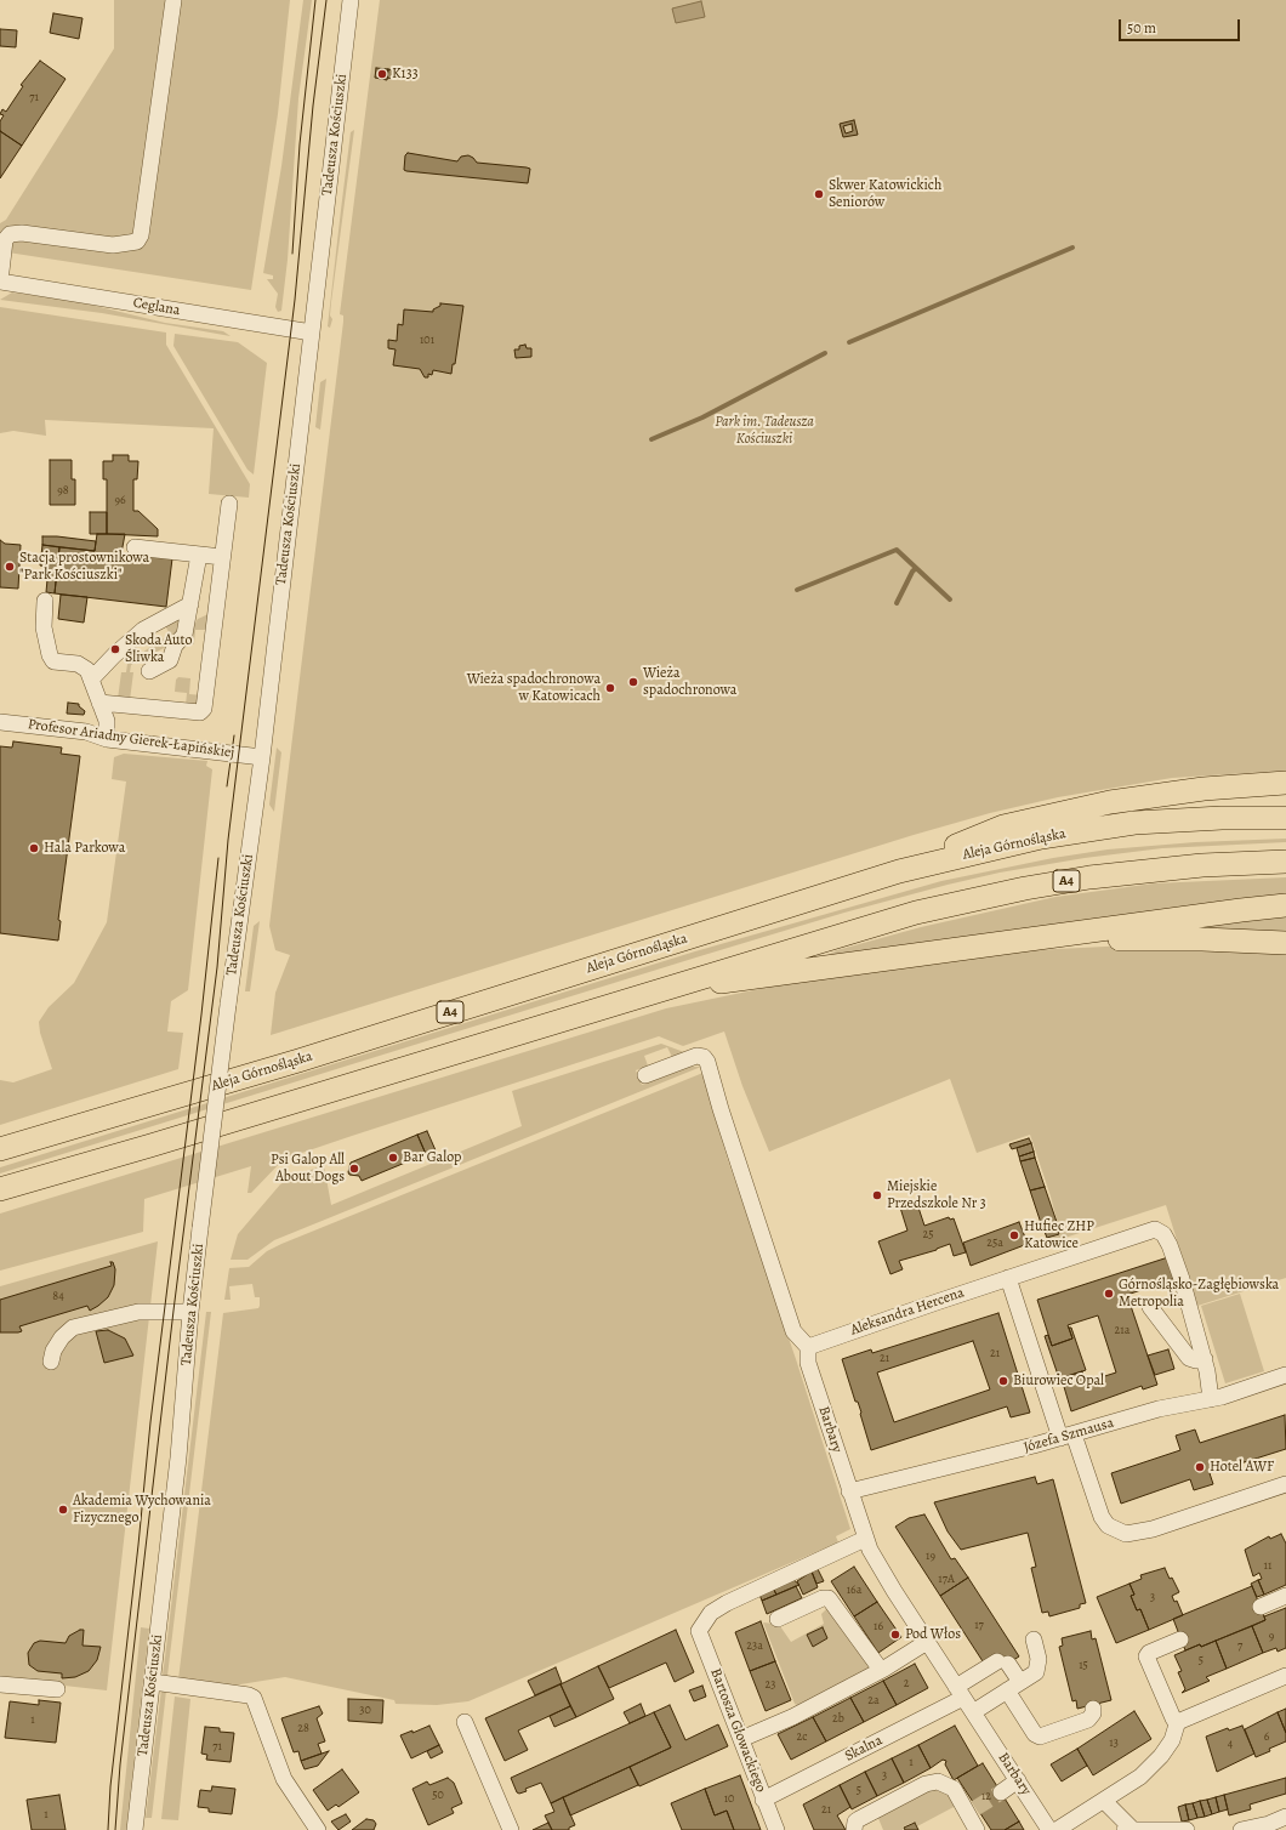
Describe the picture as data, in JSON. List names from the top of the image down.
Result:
{
  "streets": {
    "highway": ["Aleja Górnośląska", "A4"],
    "street": [
      "Tadeusza Kościuszki",
      "Ceglana",
      "Profesor Ariadny Gierek-Łapińskiej",
      "Aleksandra Hercena",
      "Barbary",
      "Józefa Szmausa",
      "Bartosza Głowackiego",
      "Skalna"
    ]
  },
  "crossings": [
    ["Tadeusza Kościuszki", "Ceglana"],
    ["Tadeusza Kościuszki", "Profesor Ariadny Gierek-Łapińskiej"],
    ["Aleksandra Hercena", "Barbary"],
    ["Barbary", "Józefa Szmausa"],
    ["Barbary", "Bartosza Głowackiego"],
    ["Barbary", "Skalna"],
    ["Bartosza Głowackiego", "Skalna"]
  ],
  "parks": ["Park im. Tadeusza Kościuszki"],
  "places": [
    "K133",
    "Skwer Katowickich Seniorów",
    "Stacja prostownikowa \"Park Kościuszki\"",
    "Skoda Auto Śliwka",
    "Wieża spadochronowa",
    "Wieża spadochronowa w Katowicach",
    "Hala Parkowa",
    "Bar Galop",
    "Psi Galop All About Dogs",
    "Miejskie Przedszkole Nr 3",
    "Hufiec ZHP Katowice",
    "Górnośląsko-Zagłębiowska Metropolia",
    "Biurowiec Opal",
    "Hotel AWF",
    "Akademia Wychowania Fizycznego",
    "Pod Włos"
  ],
  "house_numbers": [
    "71",
    "101",
    "98",
    "96",
    "25",
    "25a",
    "84",
    "21a",
    "21",
    "21",
    "19",
    "11",
    "17A",
    "16a",
    "3",
    "17",
    "16",
    "9",
    "23a",
    "7",
    "5",
    "15",
    "2",
    "23",
    "2a",
    "30",
    "2b",
    "1",
    "28",
    "2c",
    "6",
    "13",
    "4",
    "71",
    "1",
    "3",
    "5",
    "50",
    "12",
    "10",
    "21",
    "1"
  ],
  "scale_bar": "50 m"
}
